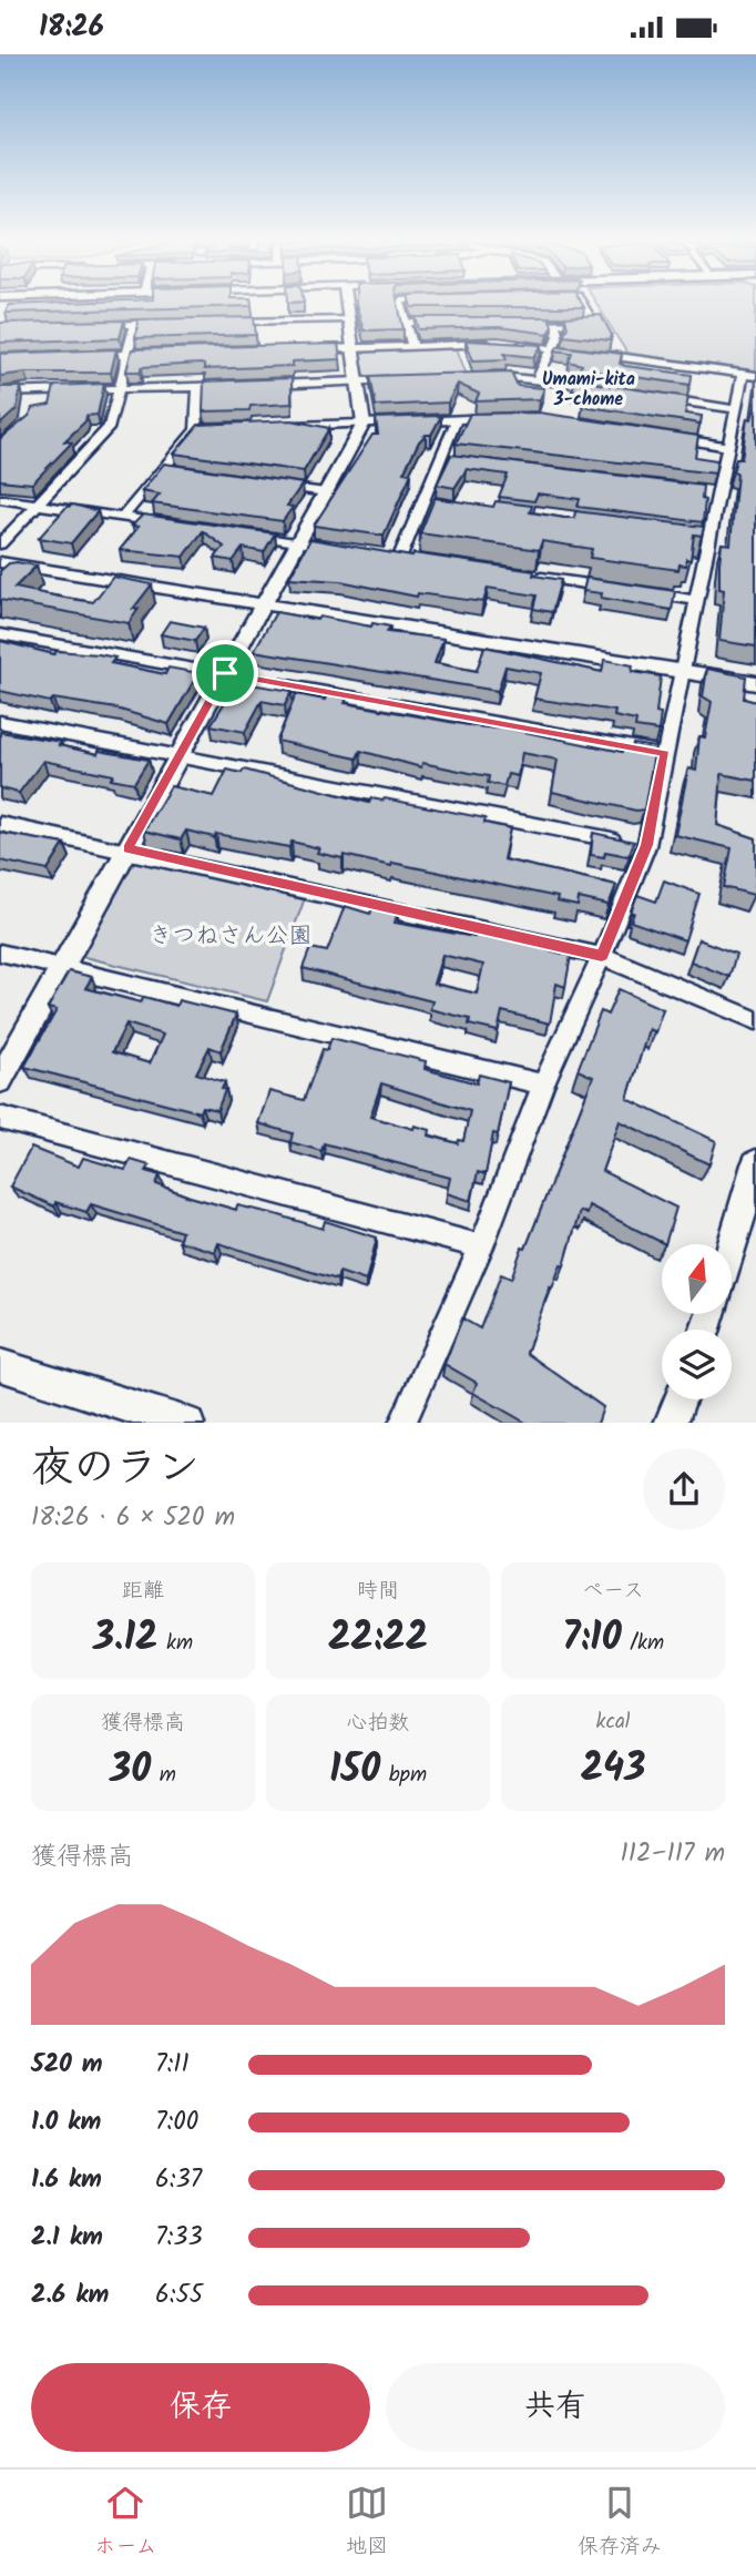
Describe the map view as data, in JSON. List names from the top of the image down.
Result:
{
  "districts": ["Umami-kita 3-chome"],
  "parks": ["きつねさん公園"],
  "north": "top",
  "page": {
    "status": "18:26",
    "heading": ["夜のラン", "18:26 · 6 × 520 m"],
    "stats": [
      ["距離", "3.12 km"],
      ["時間", "22:22"],
      ["ペース", "7:10 /km"],
      ["獲得標高", "30 m"],
      ["心拍数", "150 bpm"],
      ["kcal", "243"]
    ],
    "chart": ["獲得標高", "112–117 m"],
    "list": [
      {
        "name": "520 m",
        "note": "7:11"
      },
      {
        "name": "1.0 km",
        "note": "7:00"
      },
      {
        "name": "1.6 km",
        "note": "6:37"
      },
      {
        "name": "2.1 km",
        "note": "7:33"
      },
      {
        "name": "2.6 km",
        "note": "6:55"
      }
    ],
    "buttons": ["保存", "共有"],
    "tabs": ["ホーム", "地図", "保存済み"]
  }
}
